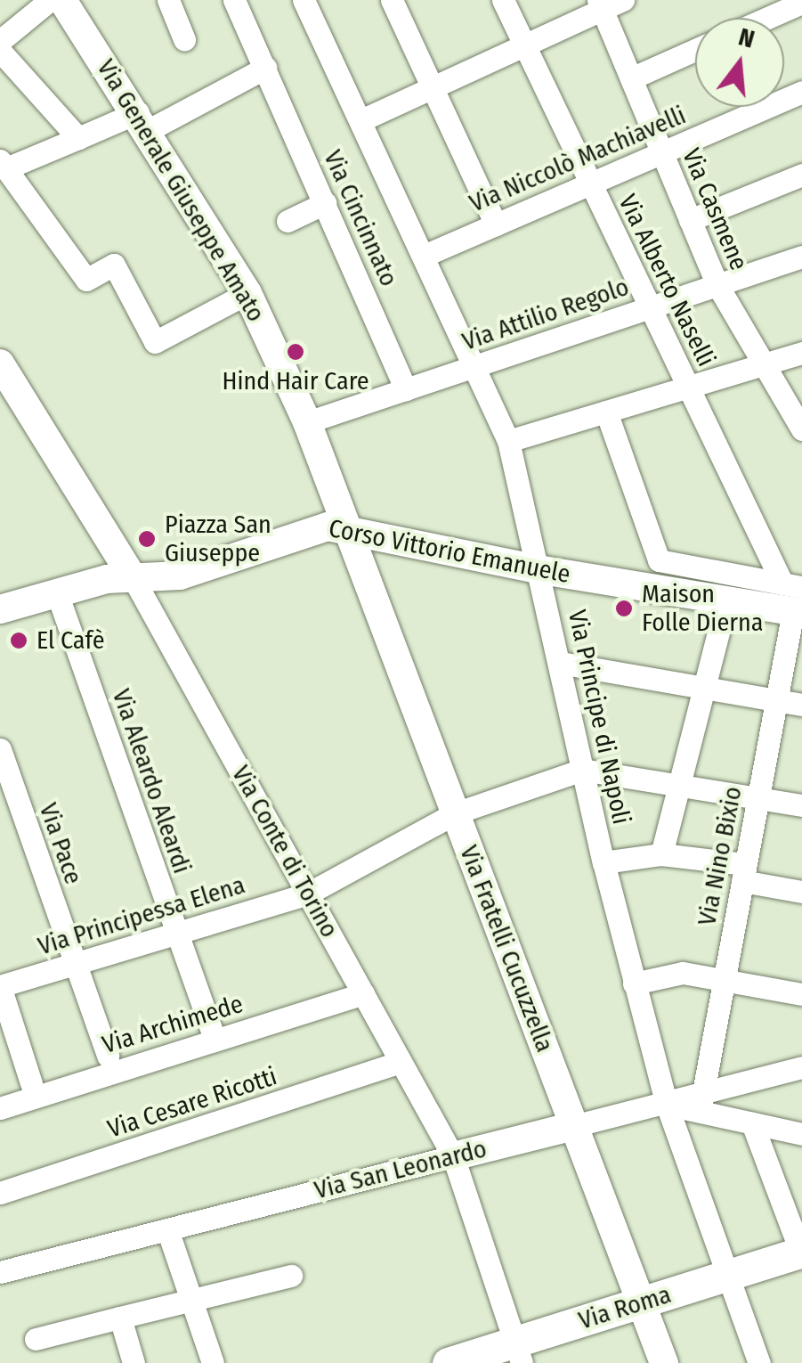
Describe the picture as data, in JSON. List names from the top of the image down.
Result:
{
  "streets": {
    "main road": ["Via Roma"],
    "street": [
      "Via Niccolò Machiavelli",
      "Via Generale Giuseppe Amato",
      "Via Casmene",
      "Via Cincinnato",
      "Via Alberto Naselli",
      "Via Attilio Regolo",
      "Corso Vittorio Emanuele",
      "Via Principe di Napoli",
      "Via Aleardo Aleardi",
      "Via Pace",
      "Via Conte di Torino",
      "Via Nino Bixio",
      "Via Principessa Elena",
      "Via Fratelli Cucuzzella",
      "Via Archimede",
      "Via Cesare Ricotti",
      "Via San Leonardo"
    ]
  },
  "crossings": [
    ["Via Niccolò Machiavelli", "Via Casmene"],
    ["Via Niccolò Machiavelli", "Via Alberto Naselli"],
    ["Via Niccolò Machiavelli", "Via Principe di Napoli"],
    ["Via Generale Giuseppe Amato", "Via Attilio Regolo"],
    ["Via Generale Giuseppe Amato", "Corso Vittorio Emanuele"],
    ["Via Generale Giuseppe Amato", "Via Fratelli Cucuzzella"],
    ["Via Casmene", "Via Attilio Regolo"],
    ["Via Cincinnato", "Via Attilio Regolo"],
    ["Via Alberto Naselli", "Via Attilio Regolo"],
    ["Via Alberto Naselli", "Corso Vittorio Emanuele"],
    ["Via Alberto Naselli", "Via Nino Bixio"],
    ["Via Attilio Regolo", "Via Principe di Napoli"],
    ["Corso Vittorio Emanuele", "Via Principe di Napoli"],
    ["Corso Vittorio Emanuele", "Via Aleardo Aleardi"],
    ["Corso Vittorio Emanuele", "Via Conte di Torino"],
    ["Corso Vittorio Emanuele", "Via Nino Bixio"],
    ["Corso Vittorio Emanuele", "Via Fratelli Cucuzzella"],
    ["Via Principe di Napoli", "Via Principessa Elena"],
    ["Via Principe di Napoli", "Via San Leonardo"],
    ["Via Principe di Napoli", "Via Roma"],
    ["Via Aleardo Aleardi", "Via Principessa Elena"],
    ["Via Aleardo Aleardi", "Via Archimede"],
    ["Via Pace", "Via Principessa Elena"],
    ["Via Conte di Torino", "Via Principessa Elena"],
    ["Via Conte di Torino", "Via Archimede"],
    ["Via Conte di Torino", "Via Cesare Ricotti"],
    ["Via Conte di Torino", "Via San Leonardo"],
    ["Via Conte di Torino", "Via Roma"],
    ["Via Nino Bixio", "Via Principessa Elena"],
    ["Via Nino Bixio", "Via San Leonardo"],
    ["Via Principessa Elena", "Via Fratelli Cucuzzella"],
    ["Via Fratelli Cucuzzella", "Via San Leonardo"],
    ["Via Fratelli Cucuzzella", "Via Roma"]
  ],
  "places": [
    "Hind Hair Care",
    "Piazza San Giuseppe",
    "Maison Folle Dierna",
    "El Cafè"
  ],
  "north": "top"
}
